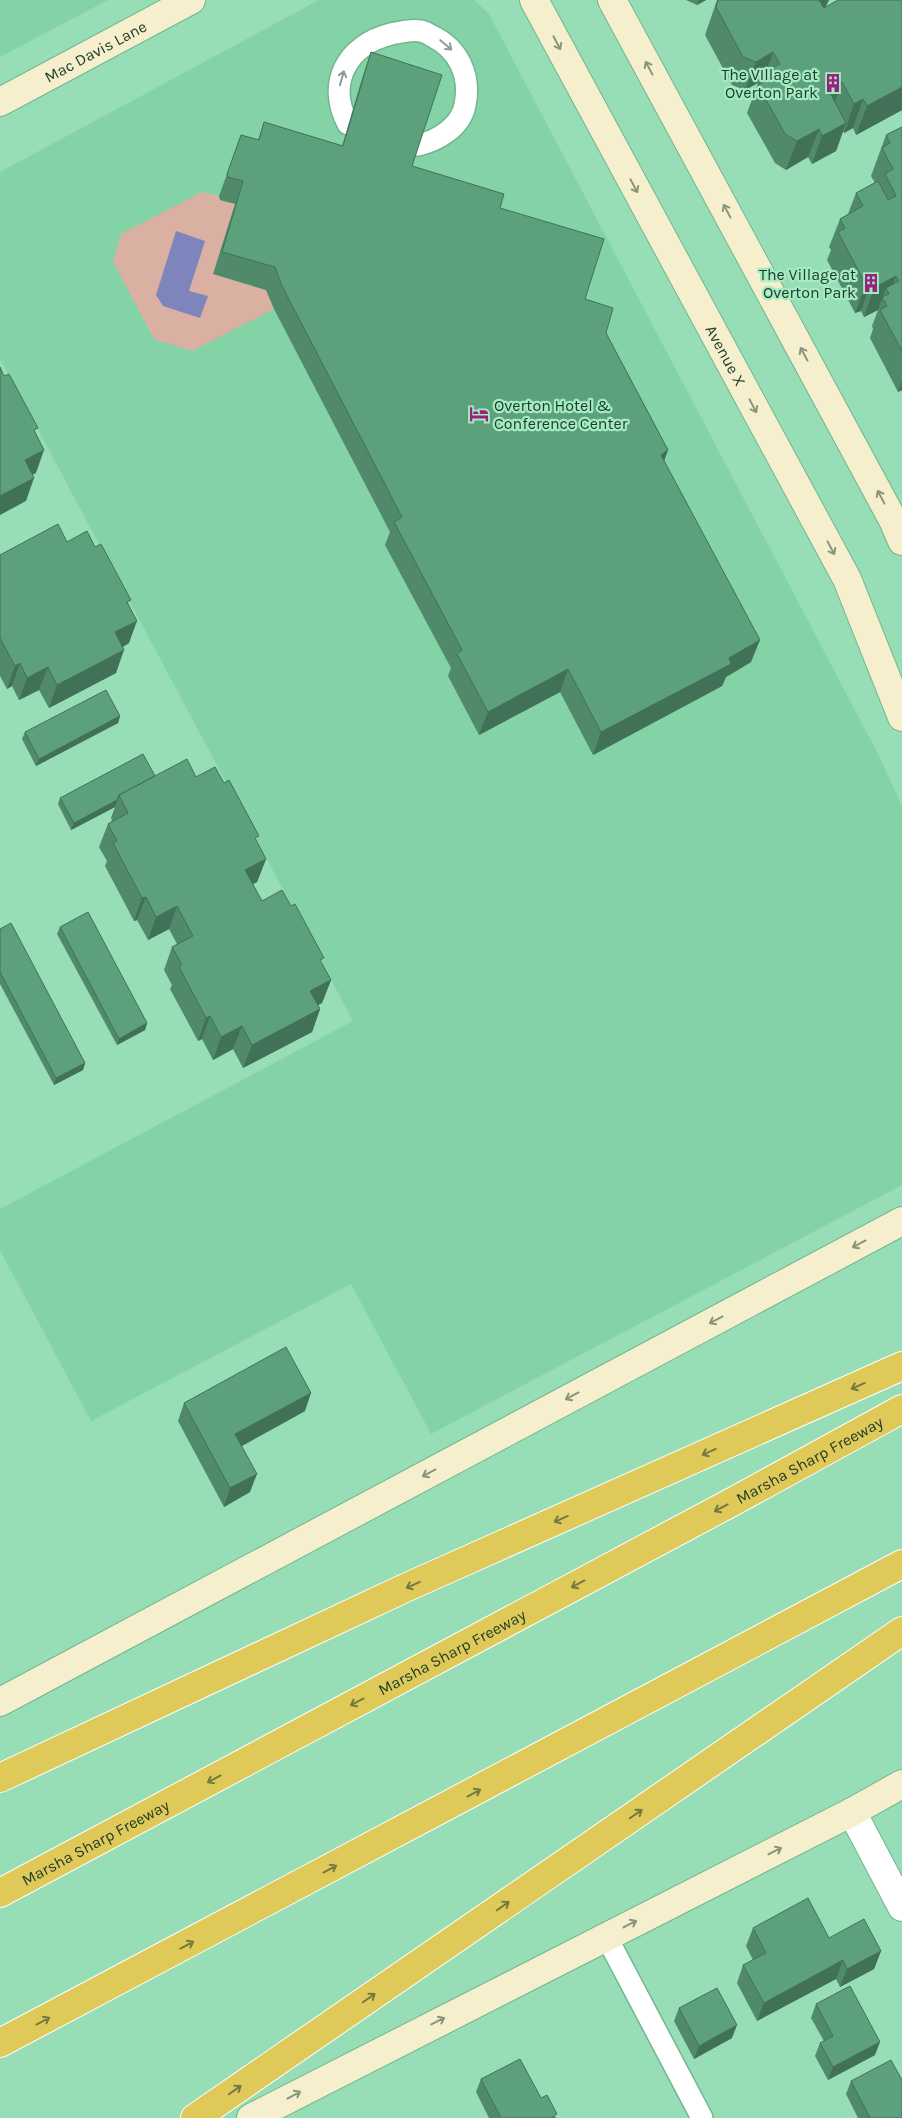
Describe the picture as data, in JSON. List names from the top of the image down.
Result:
{
  "streets": {
    "highway": ["Marsha Sharp Freeway"],
    "main road": ["Mac Davis Lane", "Avenue X"]
  },
  "places": {
    "building": ["The VIllage at Overton Park", "The Village at Overton Park"],
    "hotel": ["Overton Hotel & Conference Center"]
  }
}
